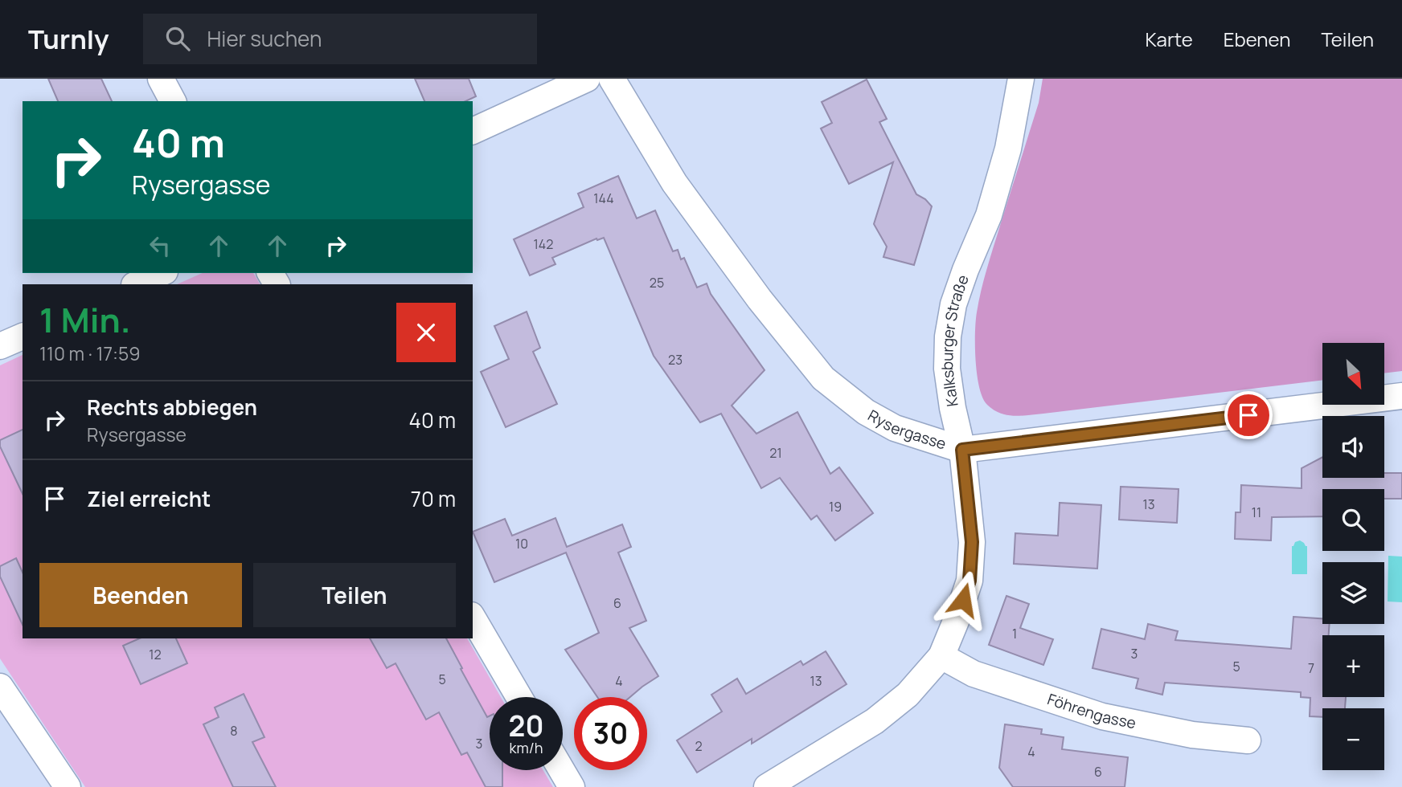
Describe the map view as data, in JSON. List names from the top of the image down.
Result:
{
  "streets": {
    "street": ["Kalksburger Straße", "Rysergasse", "Föhrengasse"]
  },
  "crossings": [
    ["Kalksburger Straße", "Rysergasse"],
    ["Kalksburger Straße", "Föhrengasse"]
  ],
  "house_numbers": [
    "144",
    "142",
    "25",
    "23",
    "21",
    "13",
    "19",
    "11",
    "10",
    "6",
    "1",
    "3",
    "12",
    "5",
    "7",
    "5",
    "4",
    "13",
    "8",
    "3",
    "2",
    "4",
    "6"
  ],
  "north": "bottom right",
  "page": {
    "header": "Turnly",
    "search": "Hier suchen",
    "nav": ["Karte", "Ebenen", "Teilen"],
    "turn": ["40 m", "Rysergasse"],
    "heading": ["1 Min.", "110 m · 17:59"],
    "map_buttons": ["+", "−"],
    "list": [
      {
        "name": "Rechts abbiegen",
        "note": "Rysergasse",
        "value": "40 m"
      },
      {
        "name": "Ziel erreicht",
        "value": "70 m"
      }
    ],
    "buttons": ["Beenden", "Teilen"],
    "speed": "20 km/h",
    "limit": "30"
  }
}
